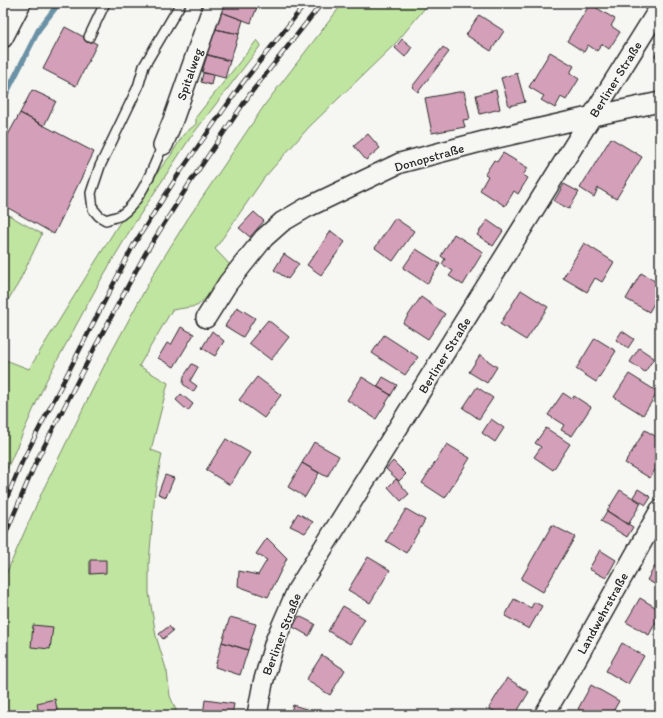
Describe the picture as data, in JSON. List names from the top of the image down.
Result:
{
  "streets": {
    "street": [
      "Spitalweg",
      "Berliner Straße",
      "Donopstraße",
      "Landwehrstraße"
    ]
  },
  "crossings": [
    ["Berliner Straße", "Donopstraße"]
  ]
}
